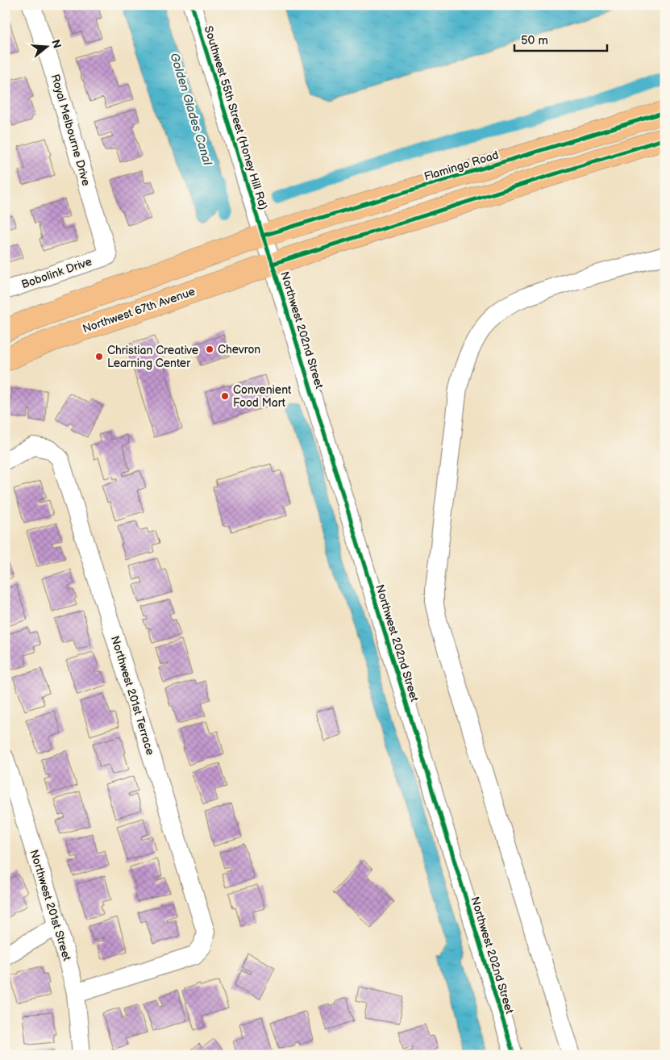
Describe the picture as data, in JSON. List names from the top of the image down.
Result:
{
  "streets": {
    "main road": ["Flamingo Road", "Northwest 67th Avenue"],
    "street": [
      "Southwest 55th Street (Honey Hill Rd)",
      "Royal Melbourne Drive",
      "Bobolink Drive",
      "Northwest 202nd Street",
      "Northwest 201st Terrace",
      "Northwest 201st Street"
    ]
  },
  "crossings": [
    ["Southwest 55th Street (Honey Hill Rd)", "Flamingo Road"],
    ["Southwest 55th Street (Honey Hill Rd)", "Northwest 202nd Street"],
    ["Royal Melbourne Drive", "Bobolink Drive"],
    ["Flamingo Road", "Northwest 202nd Street"],
    ["Northwest 67th Avenue", "Northwest 202nd Street"],
    ["Northwest 201st Terrace", "Northwest 201st Street"]
  ],
  "water": ["Golden Glades Canal"],
  "places": ["Chevron", "Christian Creative Learning Center", "Convenient Food Mart"],
  "scale_bar": "50 m",
  "north": "right"
}
